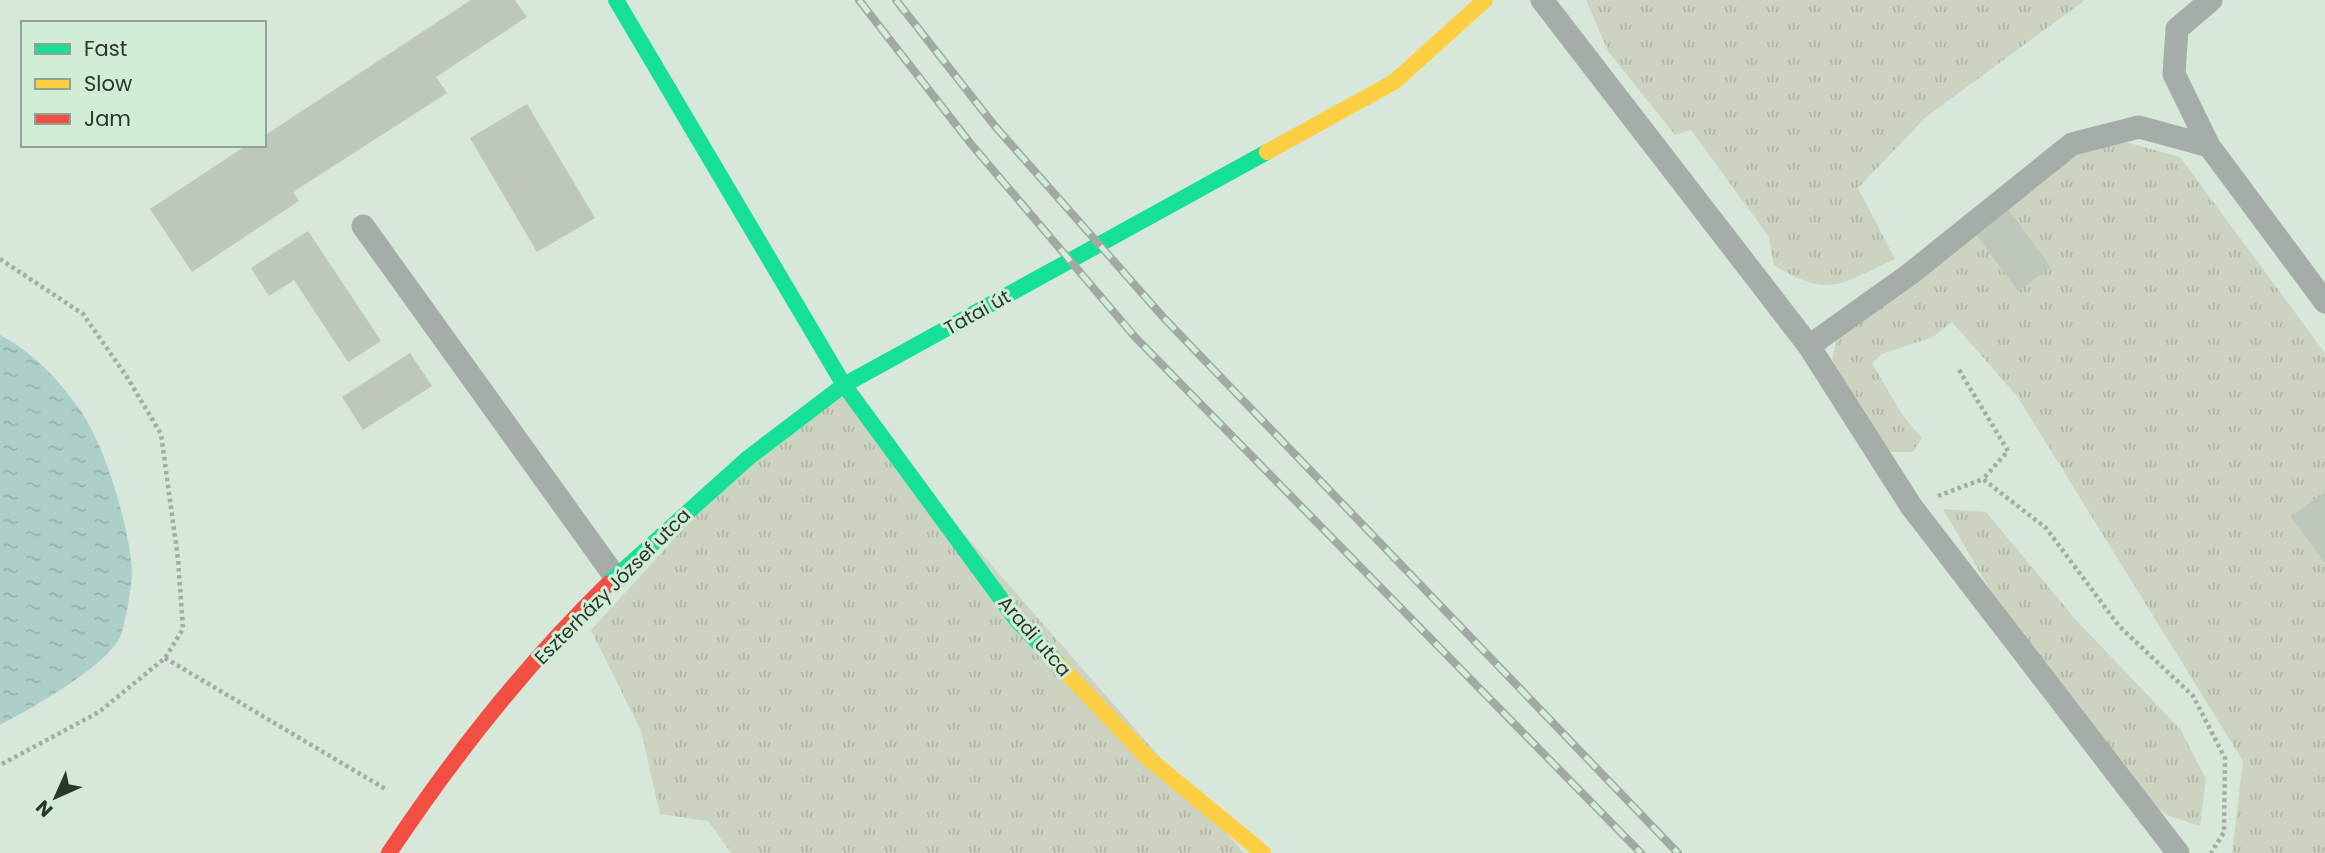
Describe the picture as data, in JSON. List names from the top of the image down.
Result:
{
  "streets": {
    "street": ["Tatai út", "Eszterházy József utca", "Aradi utca"]
  },
  "crossings": [
    ["Tatai út", "Eszterházy József utca"],
    ["Tatai út", "Aradi utca"],
    ["Eszterházy József utca", "Aradi utca"]
  ],
  "legend": ["Fast", "Slow", "Jam"],
  "north": "bottom left"
}
